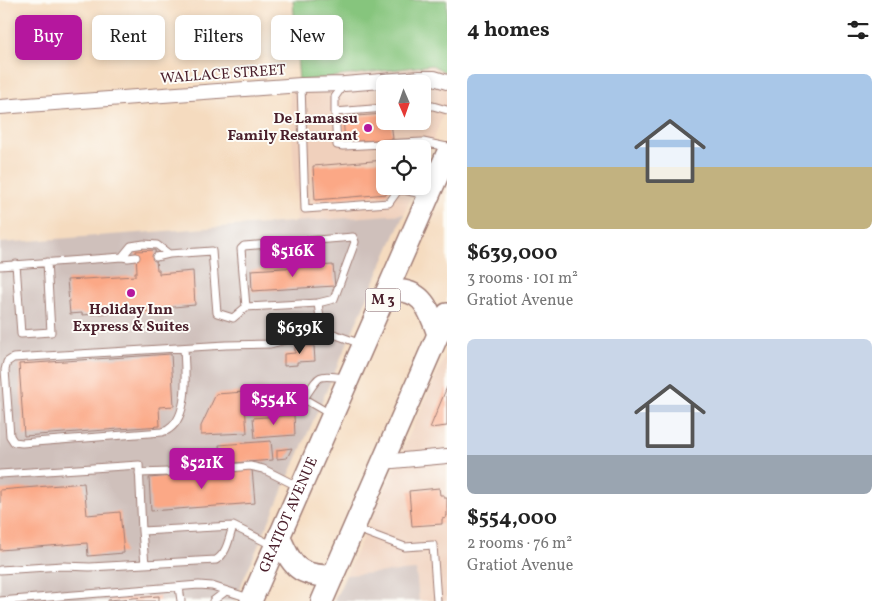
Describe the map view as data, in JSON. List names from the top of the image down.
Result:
{
  "streets": {
    "main road": ["M 3", "GRATIOT AVENUE"],
    "street": ["WALLACE STREET"]
  },
  "places": ["De Lamassu Family Restaurant", "Holiday Inn Express & Suites"],
  "north": "bottom",
  "page": {
    "heading": "4 homes",
    "chip": [
      "Buy",
      "Rent",
      "Filters",
      "New"
    ],
    "list": [
      {
        "name": "$639,000",
        "note": "3 rooms · 101 m² · Gratiot Avenue"
      },
      {
        "name": "$554,000",
        "note": "2 rooms · 76 m² · Gratiot Avenue"
      }
    ],
    "price": [
      "$516K",
      "$639K",
      "$554K",
      "$521K"
    ]
  }
}
